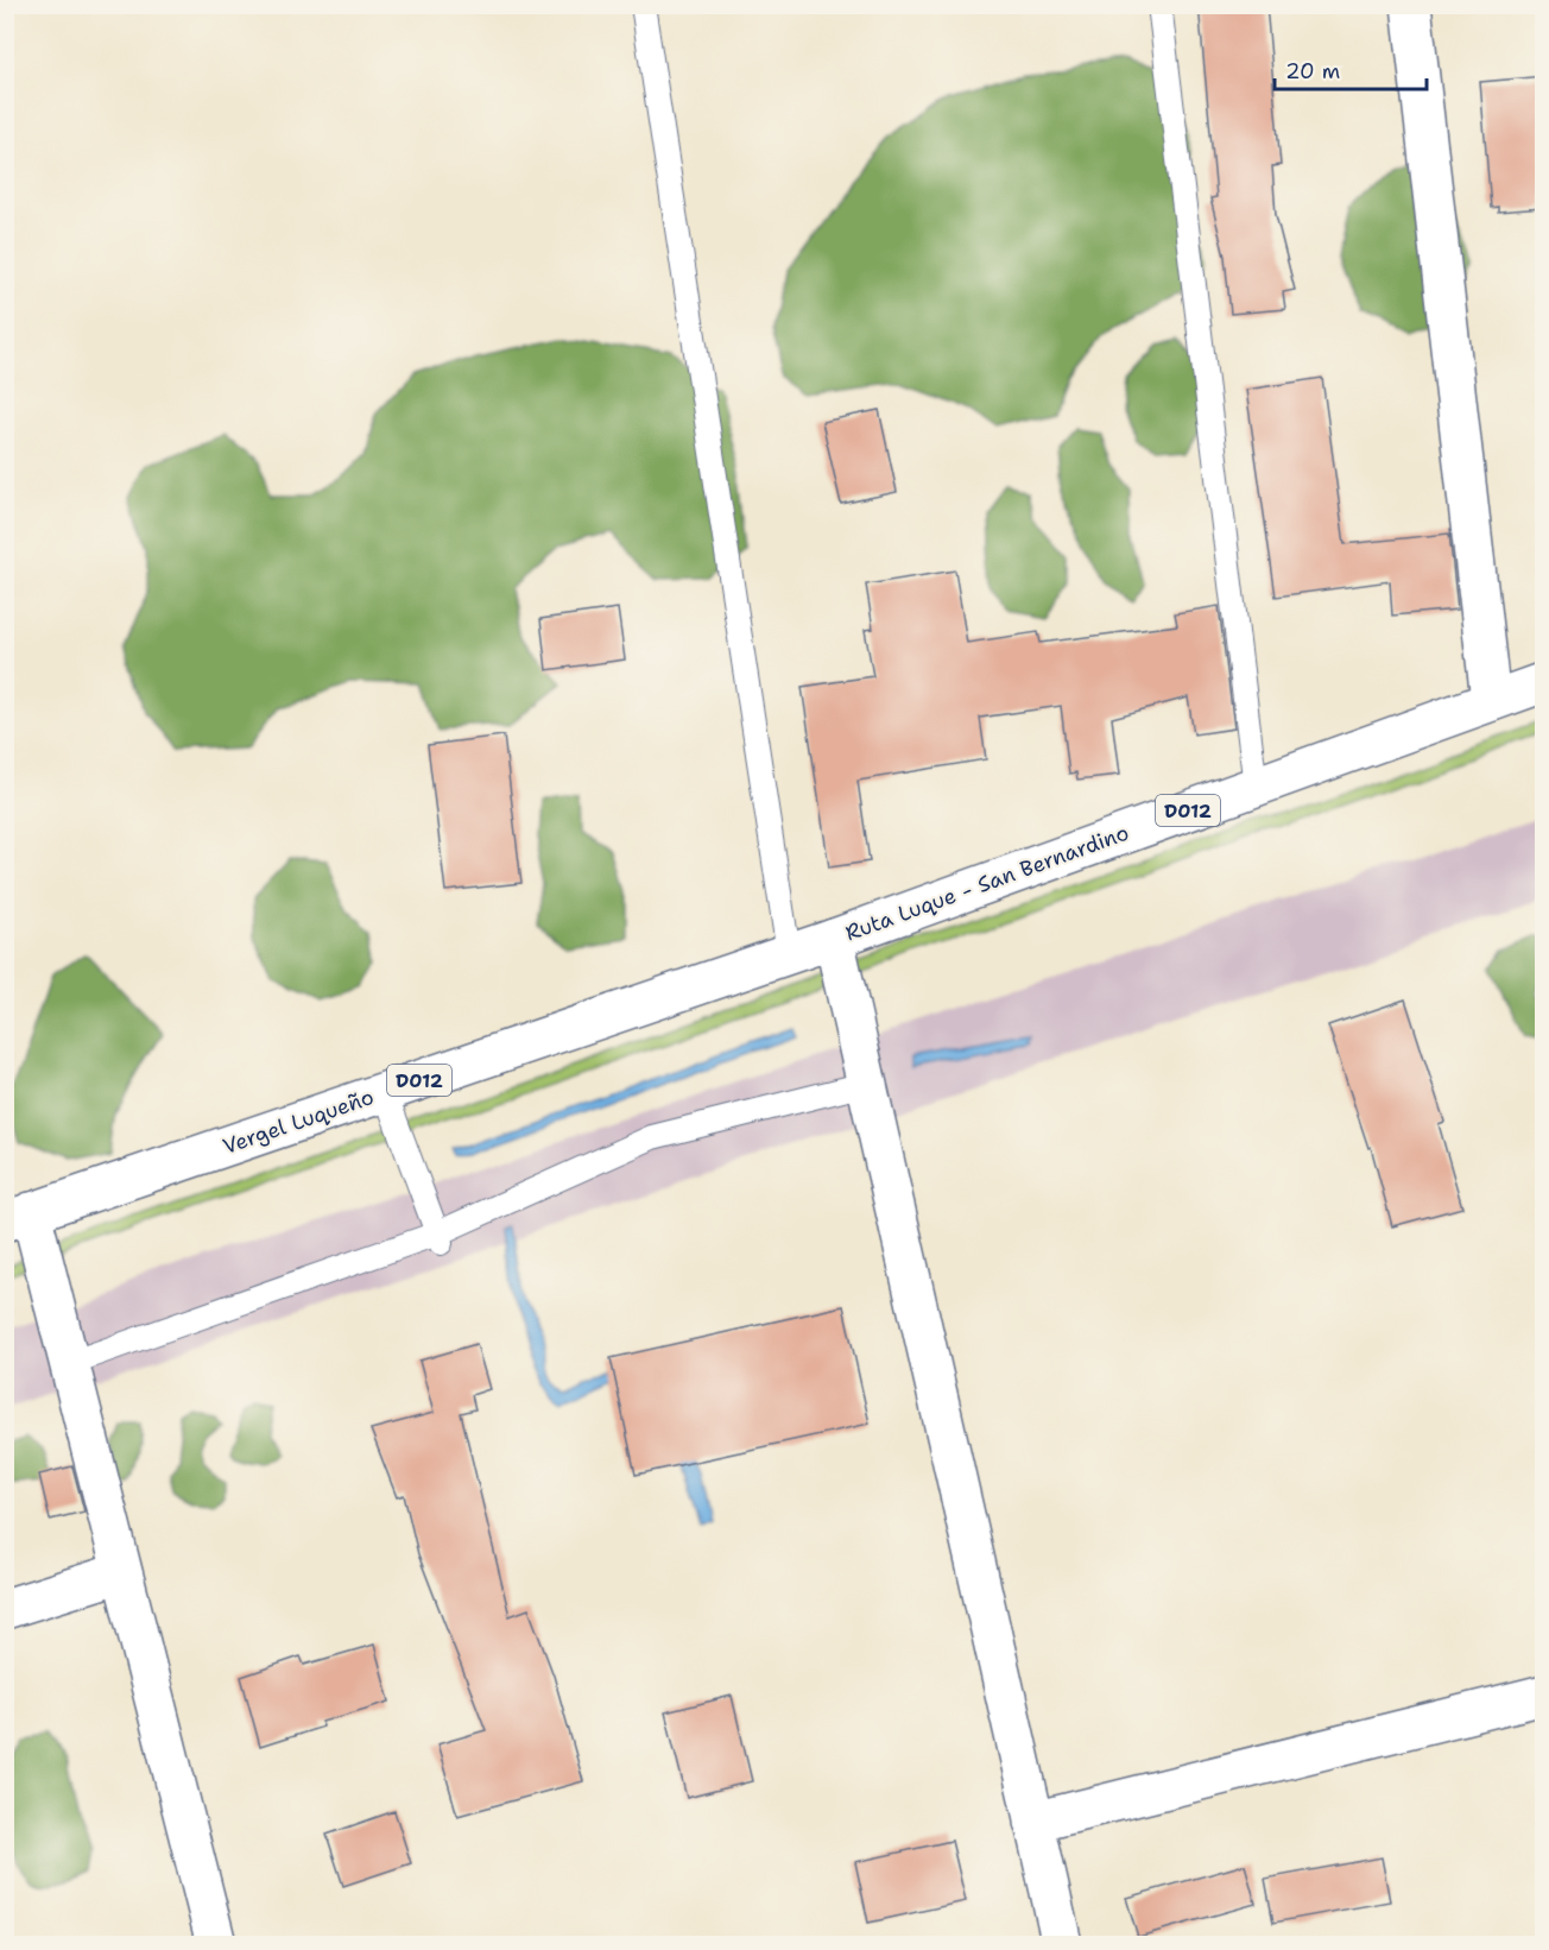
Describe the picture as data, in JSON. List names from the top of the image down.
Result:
{
  "streets": {
    "street": ["D012", "Ruta Luque - San Bernardino", "Vergel Luqueño"]
  },
  "crossings": [
    ["Ruta Luque - San Bernardino", "Vergel Luqueño"]
  ],
  "scale_bar": "20 m"
}
